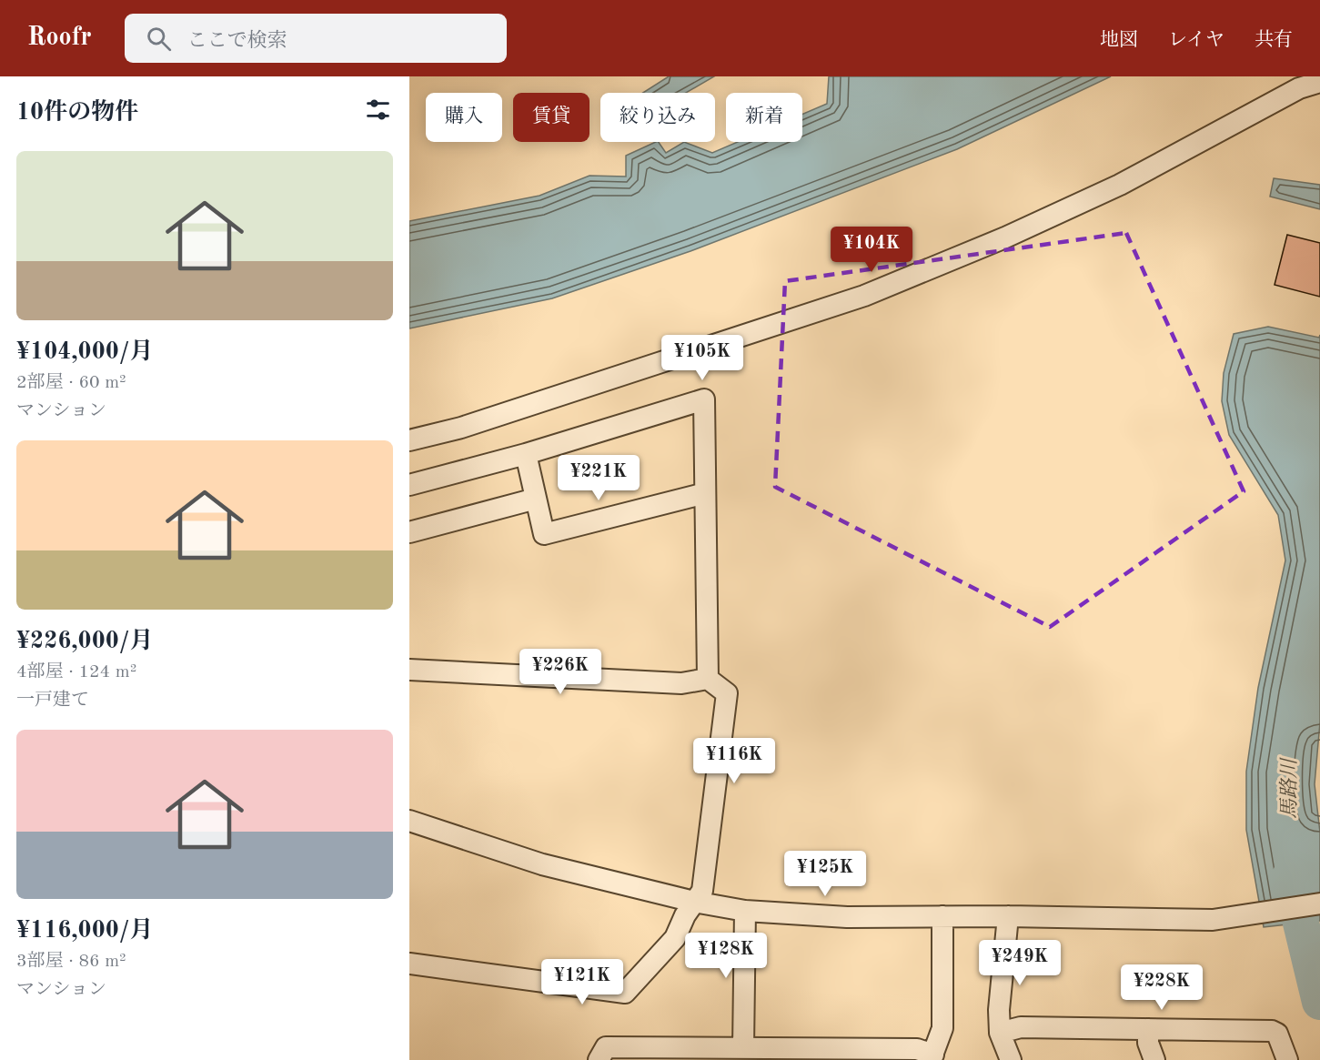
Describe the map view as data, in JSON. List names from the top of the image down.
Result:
{
  "water": ["馬路川"],
  "page": {
    "header": "Roofr",
    "search": "ここで検索",
    "nav": ["地図", "レイヤ", "共有"],
    "heading": "10件の物件",
    "chip": [
      "購入",
      "賃貸",
      "絞り込み",
      "新着"
    ],
    "list": [
      {
        "name": "¥104,000/月",
        "note": "2部屋 · 60 m² · マンション"
      },
      {
        "name": "¥226,000/月",
        "note": "4部屋 · 124 m² · 一戸建て"
      },
      {
        "name": "¥116,000/月",
        "note": "3部屋 · 86 m² · マンション"
      }
    ],
    "price": [
      "¥104K",
      "¥105K",
      "¥221K",
      "¥226K",
      "¥116K",
      "¥125K",
      "¥128K",
      "¥249K",
      "¥121K",
      "¥228K"
    ]
  }
}
